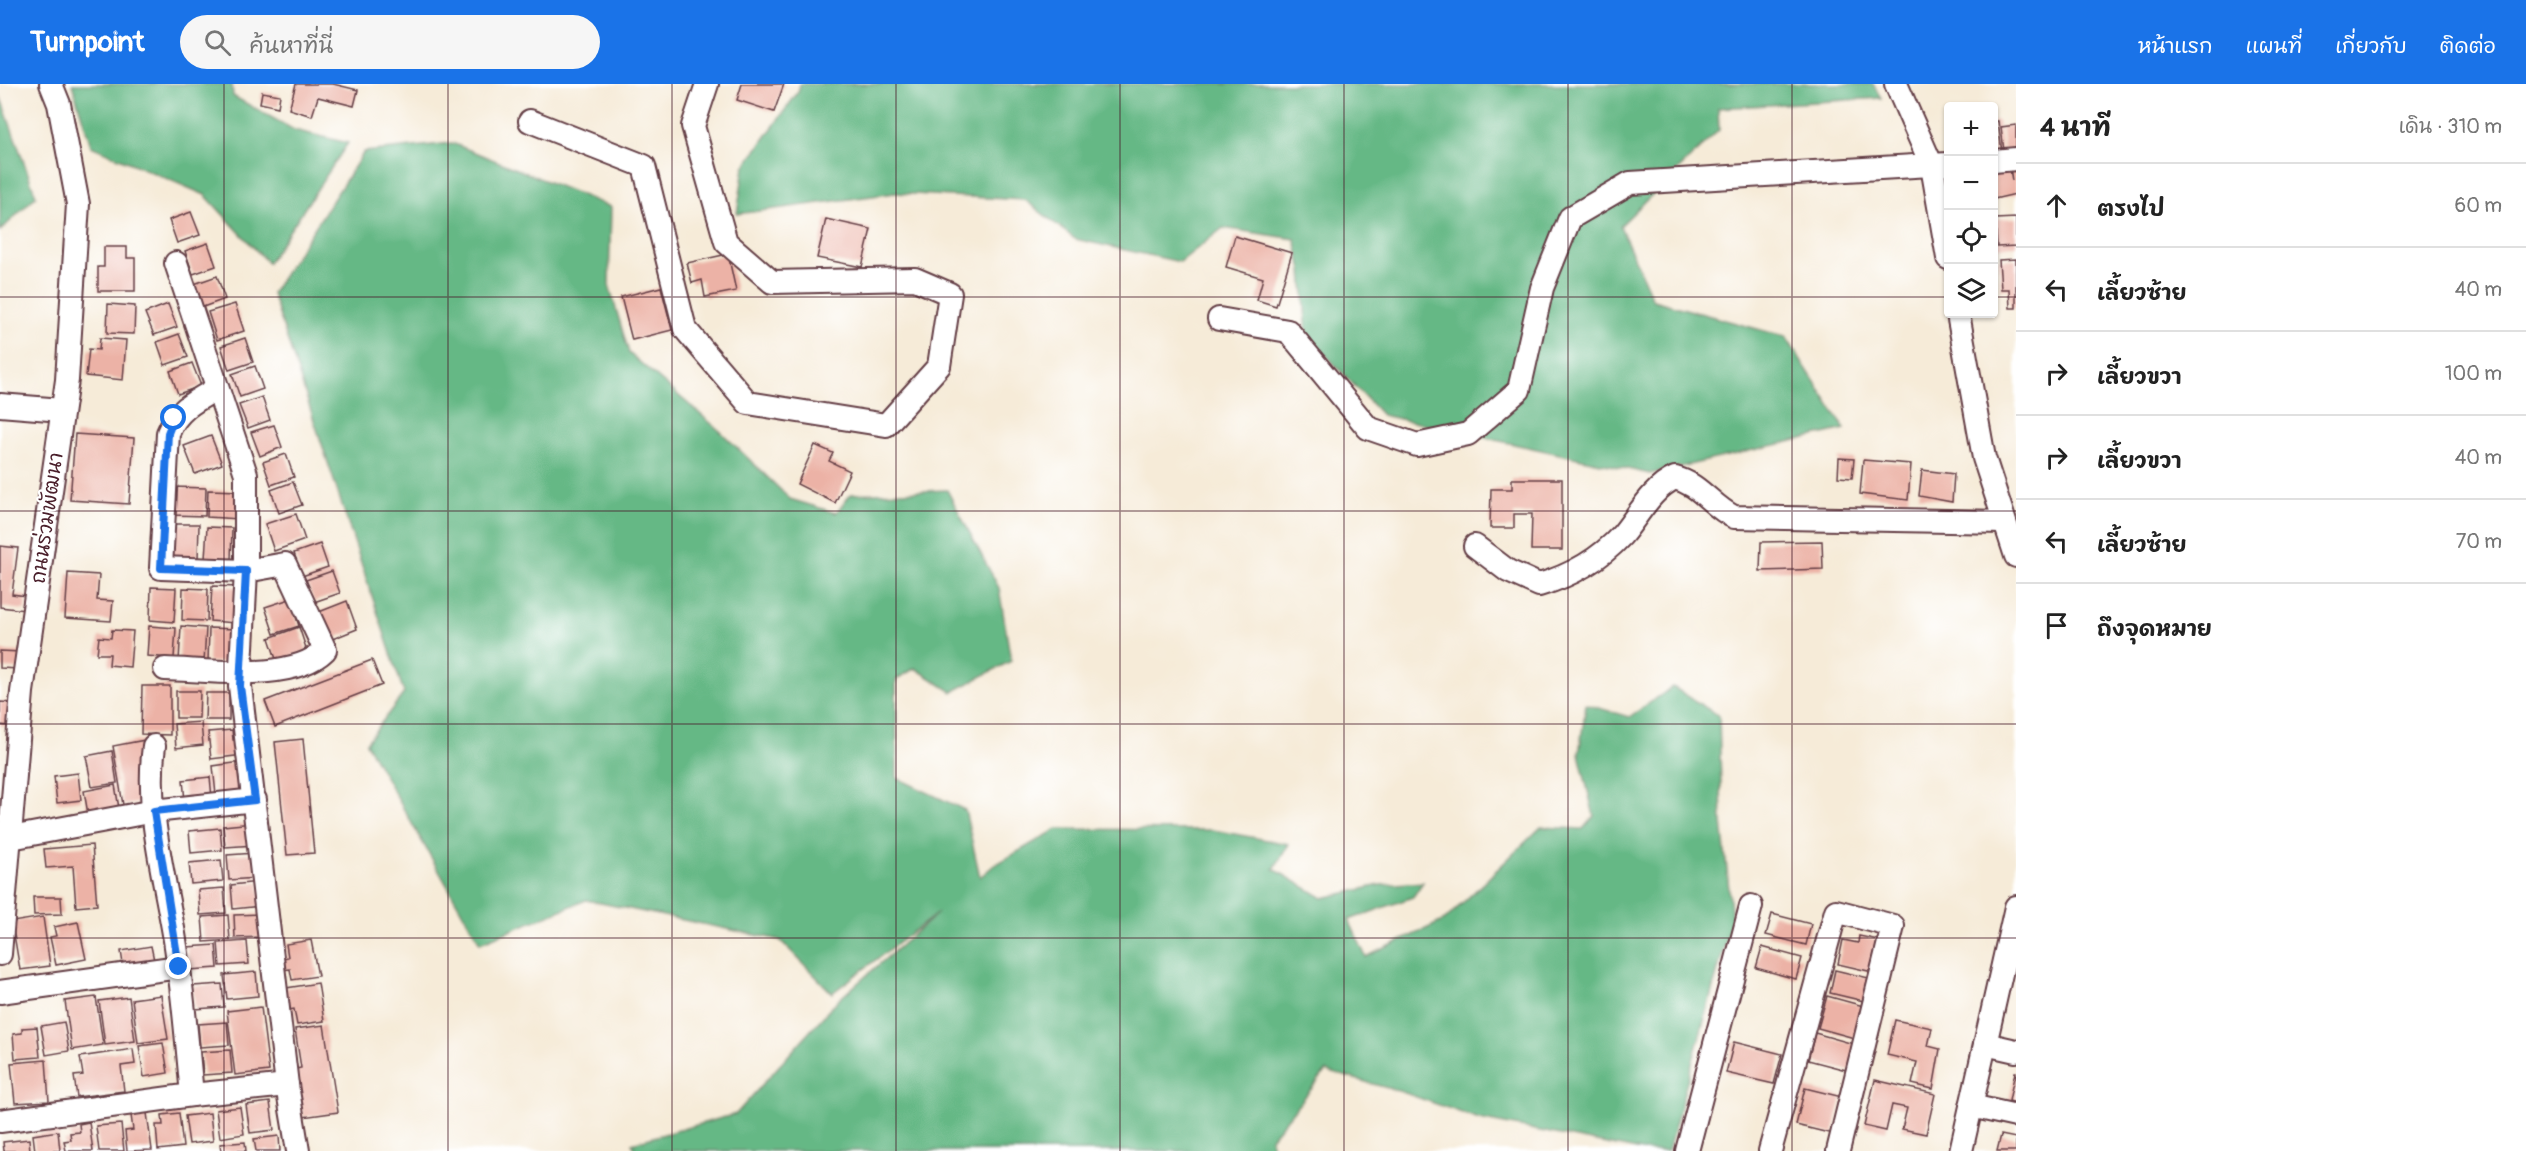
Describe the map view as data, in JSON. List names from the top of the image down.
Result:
{
  "streets": {
    "street": ["ถนนร่วมพัฒนา"]
  },
  "page": {
    "header": "Turnpoint",
    "search": "ค้นหาที่นี่",
    "nav": [
      "หน้าแรก",
      "แผนที่",
      "เกี่ยวกับ",
      "ติดต่อ"
    ],
    "heading": ["4 นาที", "เดิน · 310 m"],
    "map_buttons": ["+", "−"],
    "list": [
      ["ตรงไป", "60 m"],
      ["เลี้ยวซ้าย", "40 m"],
      ["เลี้ยวขวา", "100 m"],
      ["เลี้ยวขวา", "40 m"],
      ["เลี้ยวซ้าย", "70 m"],
      "ถึงจุดหมาย"
    ]
  }
}
